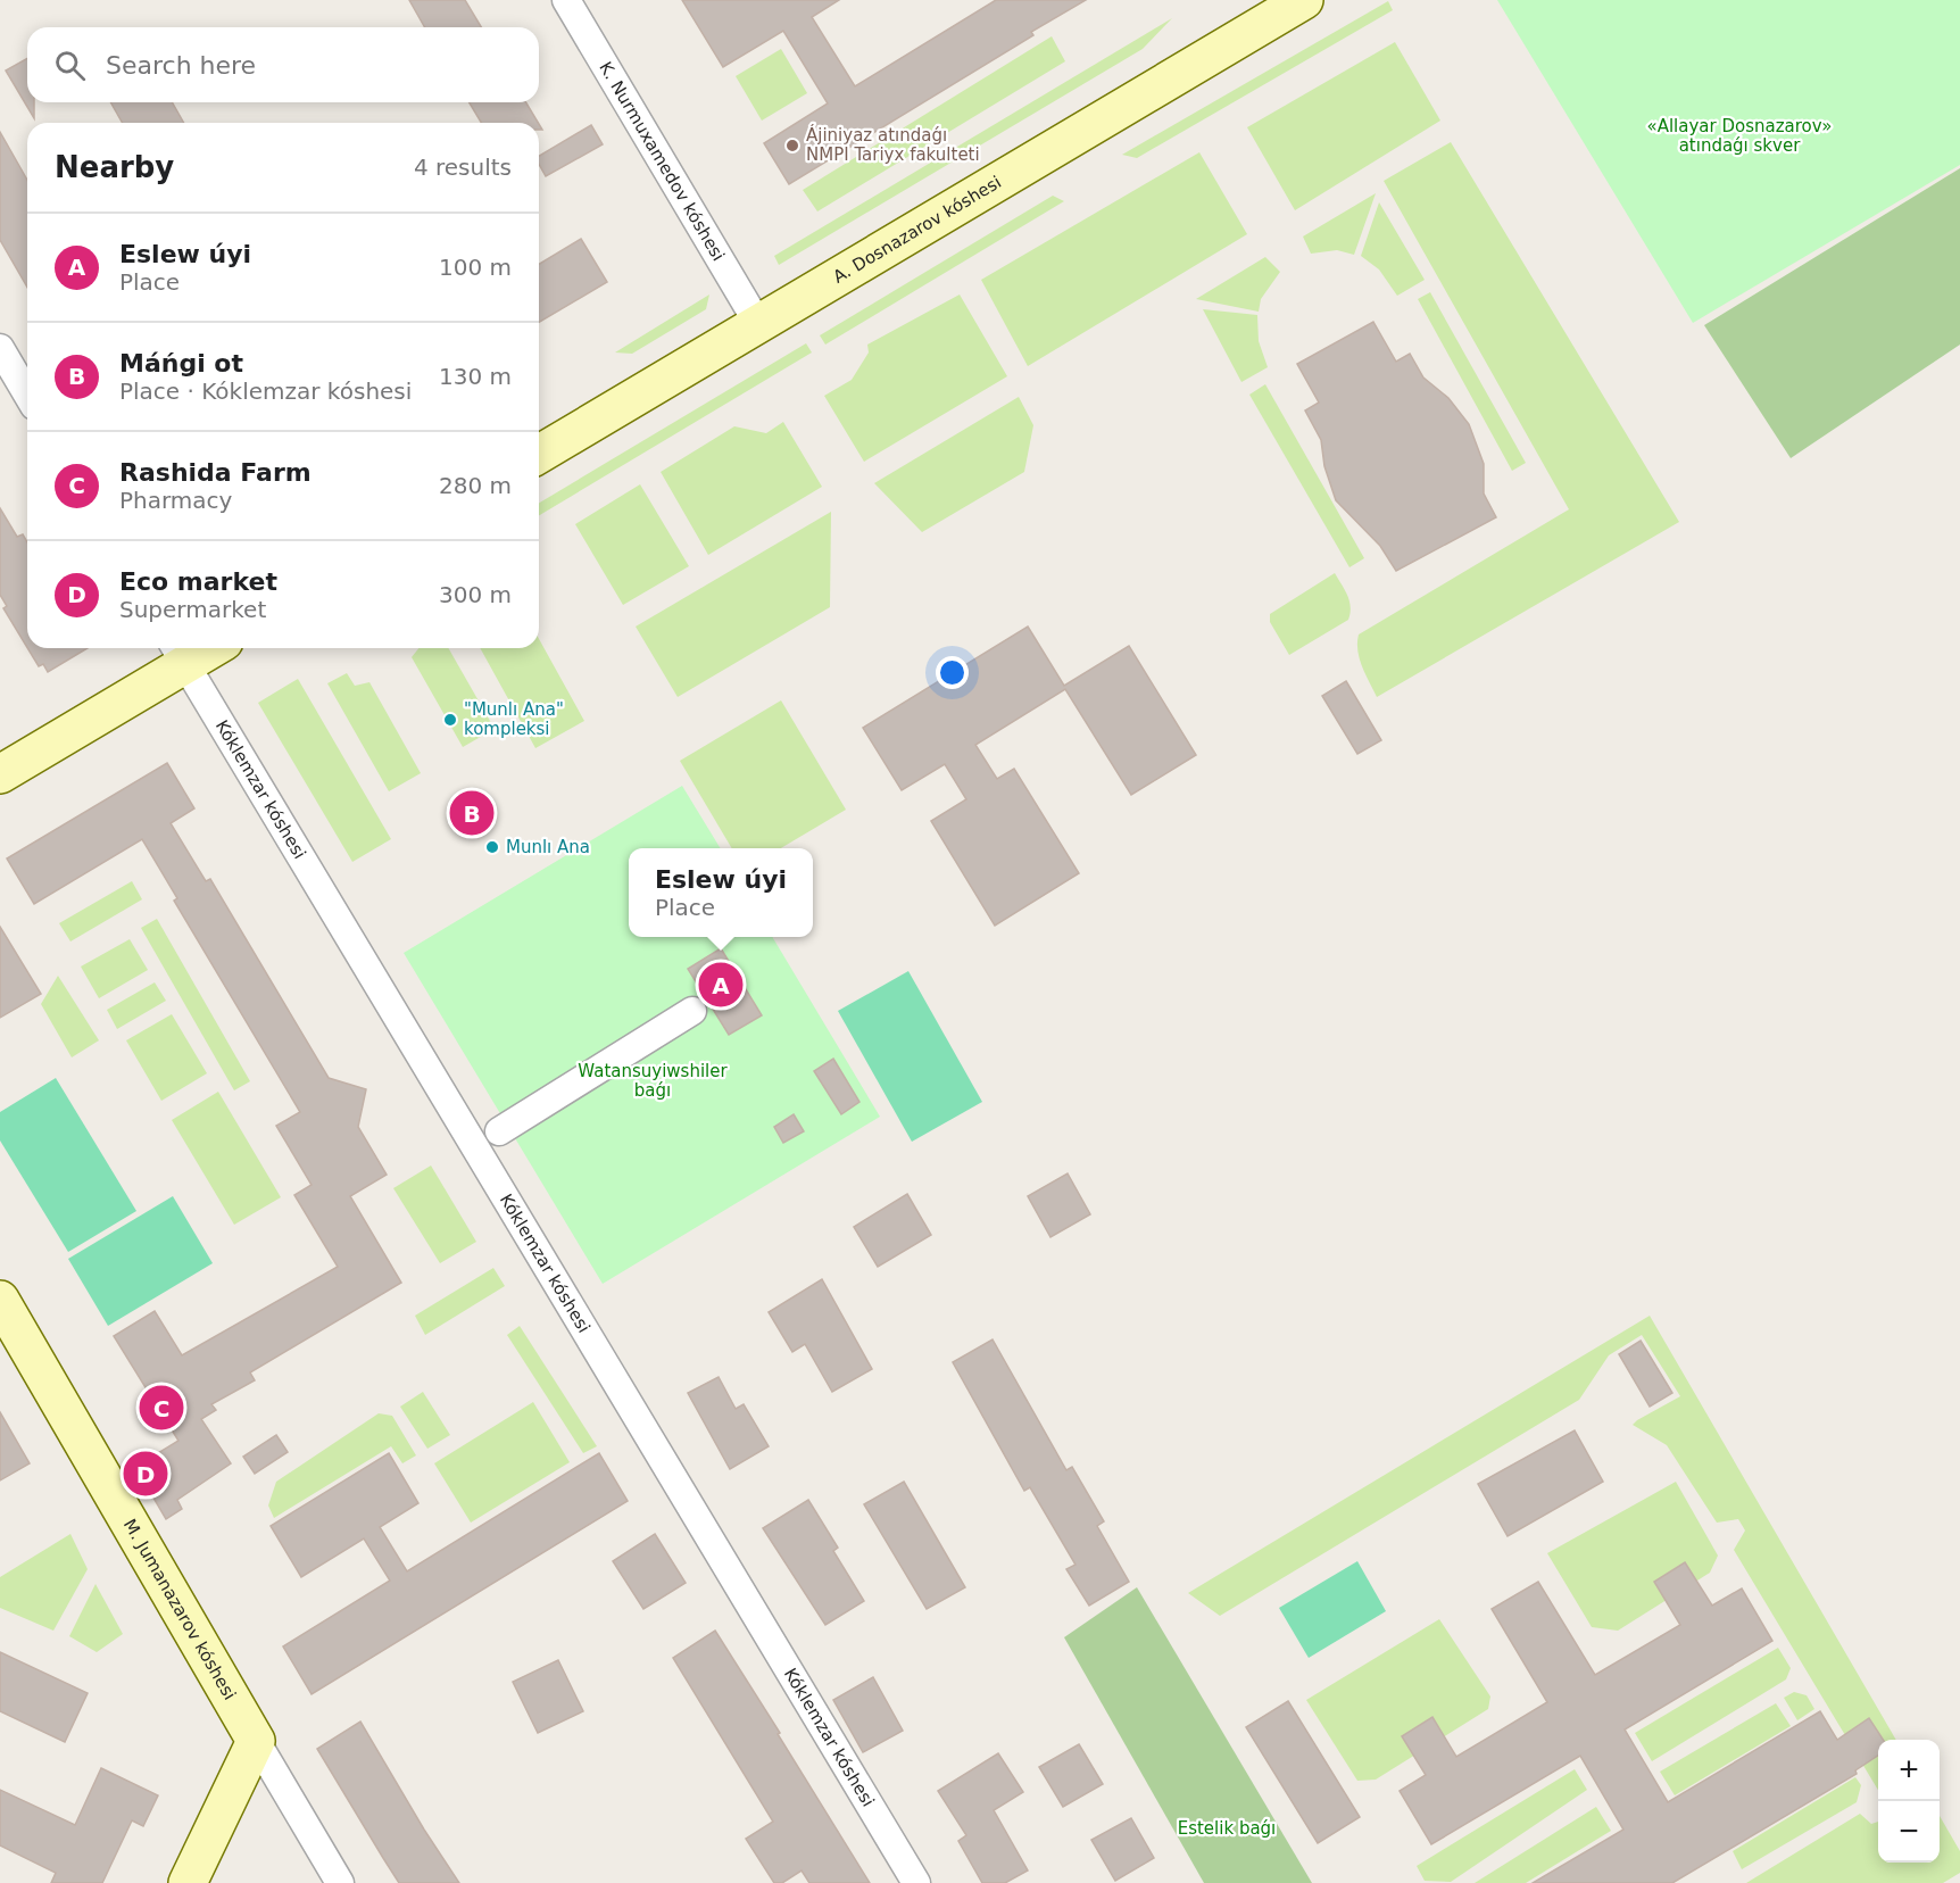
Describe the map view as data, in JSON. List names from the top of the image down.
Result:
{
  "streets": {
    "main road": ["A. Dosnazarov kóshesi", "M. Jumanazarov kóshesi"],
    "street": ["K. Nurmuxamedov kóshesi", "Kóklemzar kóshesi"]
  },
  "crossings": [
    ["K. Nurmuxamedov kóshesi", "A. Dosnazarov kóshesi"]
  ],
  "parks": ["«Allayar Dosnazarov» atındaǵı skver", "Watansuyiwshiler baǵı", "Estelik baǵı"],
  "places": ["Ájiniyaz atındaǵı NMPI Tariyx fakulteti", "\"Munlı Ana\" kompleksi", "Munlı Ana"],
  "page": {
    "search": "Search here",
    "heading": ["Nearby", "4 results"],
    "list": [
      {
        "mark": "A",
        "name": "Eslew úyi",
        "note": "Place",
        "value": "100 m"
      },
      {
        "mark": "B",
        "name": "Máńgi ot",
        "note": "Place · Kóklemzar kóshesi",
        "value": "130 m"
      },
      {
        "mark": "C",
        "name": "Rashida Farm",
        "note": "Pharmacy",
        "value": "280 m"
      },
      {
        "mark": "D",
        "name": "Eco market",
        "note": "Supermarket",
        "value": "300 m"
      }
    ],
    "pins": [
      "B",
      "A",
      "C",
      "D"
    ],
    "popup": ["Eslew úyi", "Place"],
    "map_buttons": ["+", "−"]
  }
}
